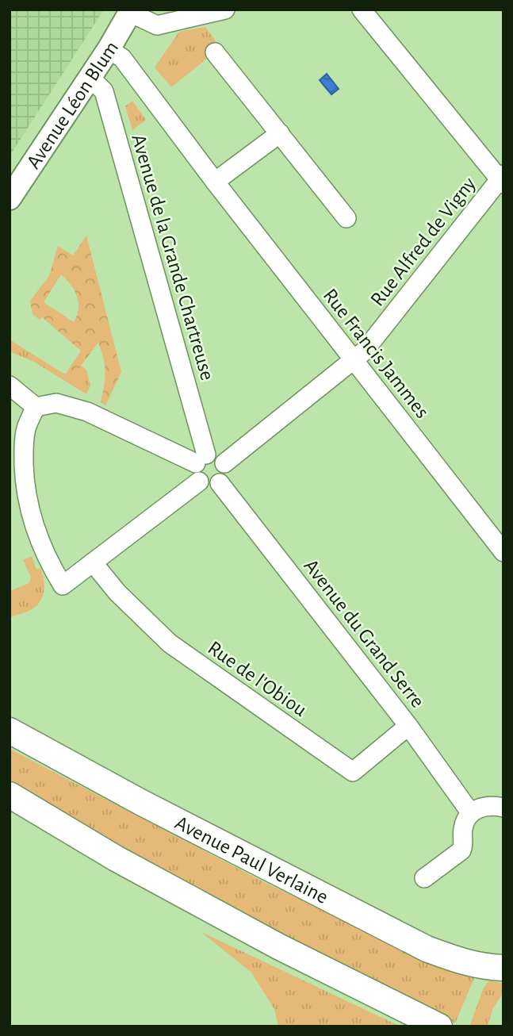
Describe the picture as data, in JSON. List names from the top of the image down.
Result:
{
  "streets": {
    "main road": ["Avenue Paul Verlaine"],
    "street": [
      "Avenue Léon Blum",
      "Rue Alfred de Vigny",
      "Avenue de la Grande Chartreuse",
      "Rue Francis Jammes",
      "Avenue du Grand Serre",
      "Rue de l'Obiou"
    ]
  },
  "crossings": [
    ["Avenue Léon Blum", "Avenue de la Grande Chartreuse"],
    ["Avenue Léon Blum", "Rue Francis Jammes"],
    ["Rue Alfred de Vigny", "Avenue de la Grande Chartreuse"],
    ["Rue Alfred de Vigny", "Rue Francis Jammes"],
    ["Rue Alfred de Vigny", "Avenue du Grand Serre"],
    ["Avenue de la Grande Chartreuse", "Avenue du Grand Serre"],
    ["Avenue du Grand Serre", "Rue de l'Obiou"]
  ]
}
